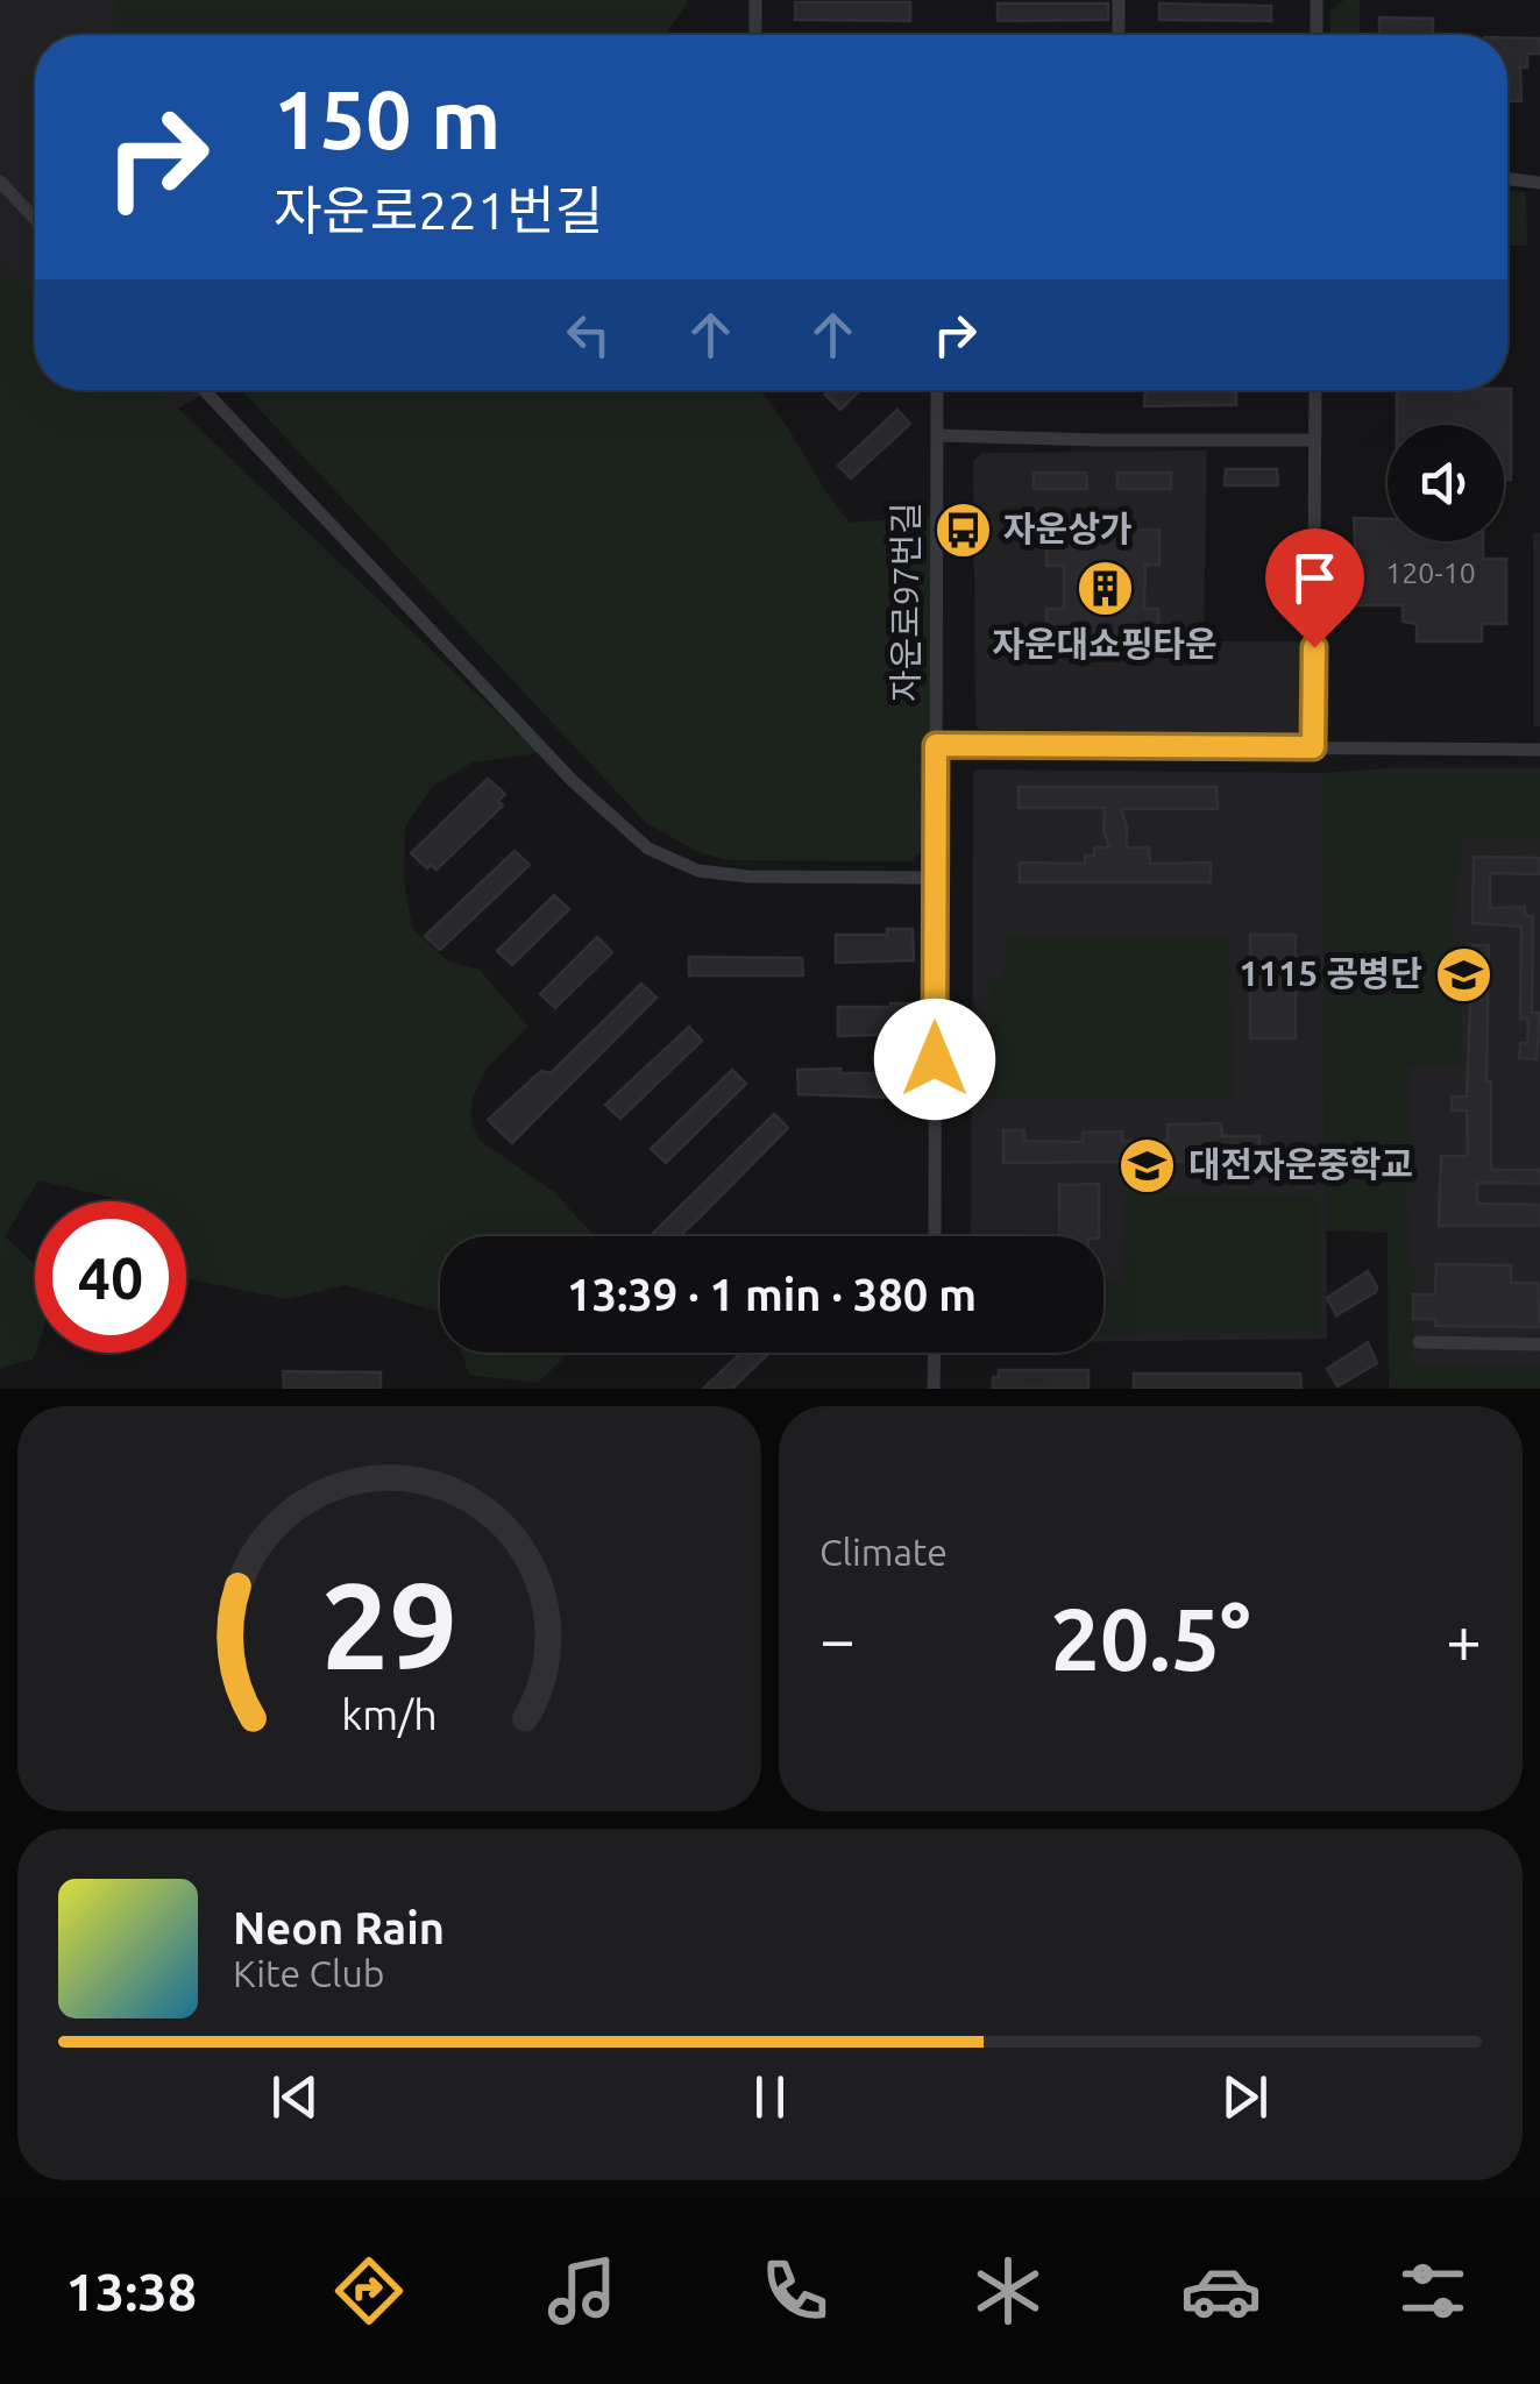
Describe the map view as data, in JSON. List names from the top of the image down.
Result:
{
  "streets": {
    "street": ["자운로97번길"]
  },
  "places": {
    "bus stop": ["자운상가"],
    "building": ["자운대쇼핑타운"],
    "school or university": ["1115 공병단", "대전자운중학교"]
  },
  "house_numbers": ["120-10"],
  "page": {
    "turn": ["150 m", "자운로221번길"],
    "limit": "40",
    "trip": "13:39 · 1 min · 380 m",
    "tile": "Climate",
    "heat": ["−", "20.5°", "+"],
    "song": ["Neon Rain", "Kite Club"],
    "tabs": "13:38",
    "gauge": ["29", "km/h"]
  }
}
